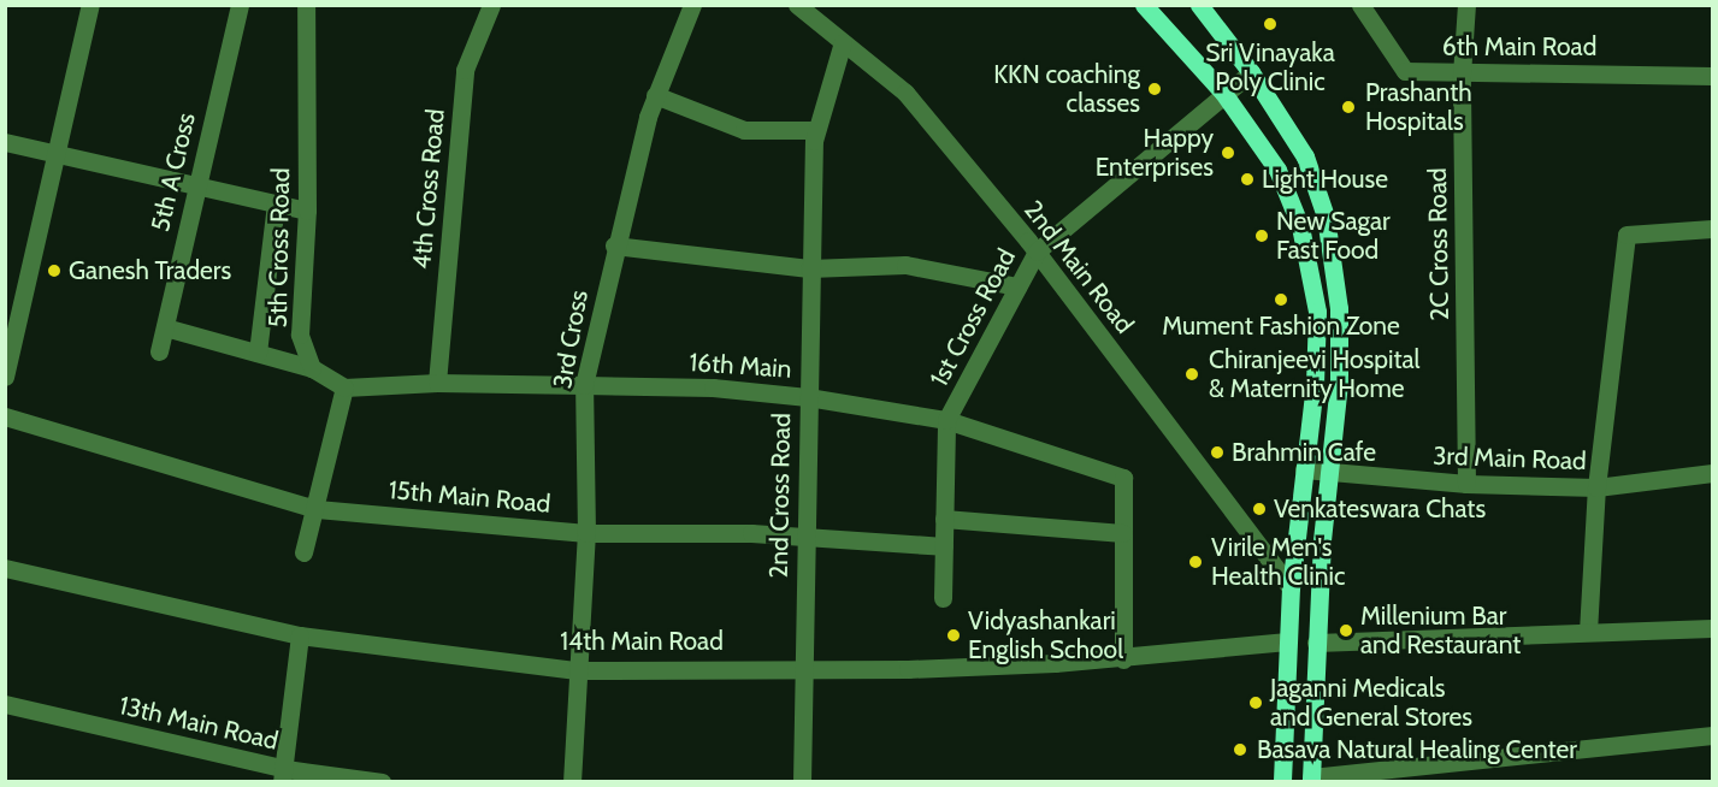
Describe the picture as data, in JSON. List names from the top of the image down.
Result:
{
  "streets": {
    "street": [
      "6th Main Road",
      "5th A Cross",
      "4th Cross Road",
      "2C Cross Road",
      "5th Cross Road",
      "2nd Main Road",
      "1st Cross Road",
      "3rd Cross",
      "16th Main",
      "3rd Main Road",
      "2nd Cross Road",
      "15th Main Road",
      "14th Main Road",
      "13th Main Road"
    ]
  },
  "crossings": [
    ["6th Main Road", "2C Cross Road"],
    ["4th Cross Road", "16th Main"],
    ["2C Cross Road", "3rd Main Road"],
    ["2nd Main Road", "1st Cross Road"],
    ["2nd Main Road", "2nd Cross Road"],
    ["1st Cross Road", "16th Main"],
    ["1st Cross Road", "15th Main Road"],
    ["3rd Cross", "16th Main"],
    ["3rd Cross", "15th Main Road"],
    ["3rd Cross", "14th Main Road"],
    ["16th Main", "2nd Cross Road"],
    ["2nd Cross Road", "15th Main Road"],
    ["2nd Cross Road", "14th Main Road"]
  ],
  "places": [
    "Sri Vinayaka Poly Clinic",
    "KKN coaching classes",
    "Prashanth Hospitals",
    "Happy Enterprises",
    "Light House",
    "New Sagar Fast Food",
    "Ganesh Traders",
    "Mument Fashion Zone",
    "Chiranjeevi Hospital & Maternity Home",
    "Brahmin Cafe",
    "Venkateswara Chats",
    "Virile Men's Health Clinic",
    "Millenium Bar and Restaurant",
    "Vidyashankari English School",
    "Jaganni Medicals and General Stores",
    "Basava Natural Healing Center"
  ]
}
